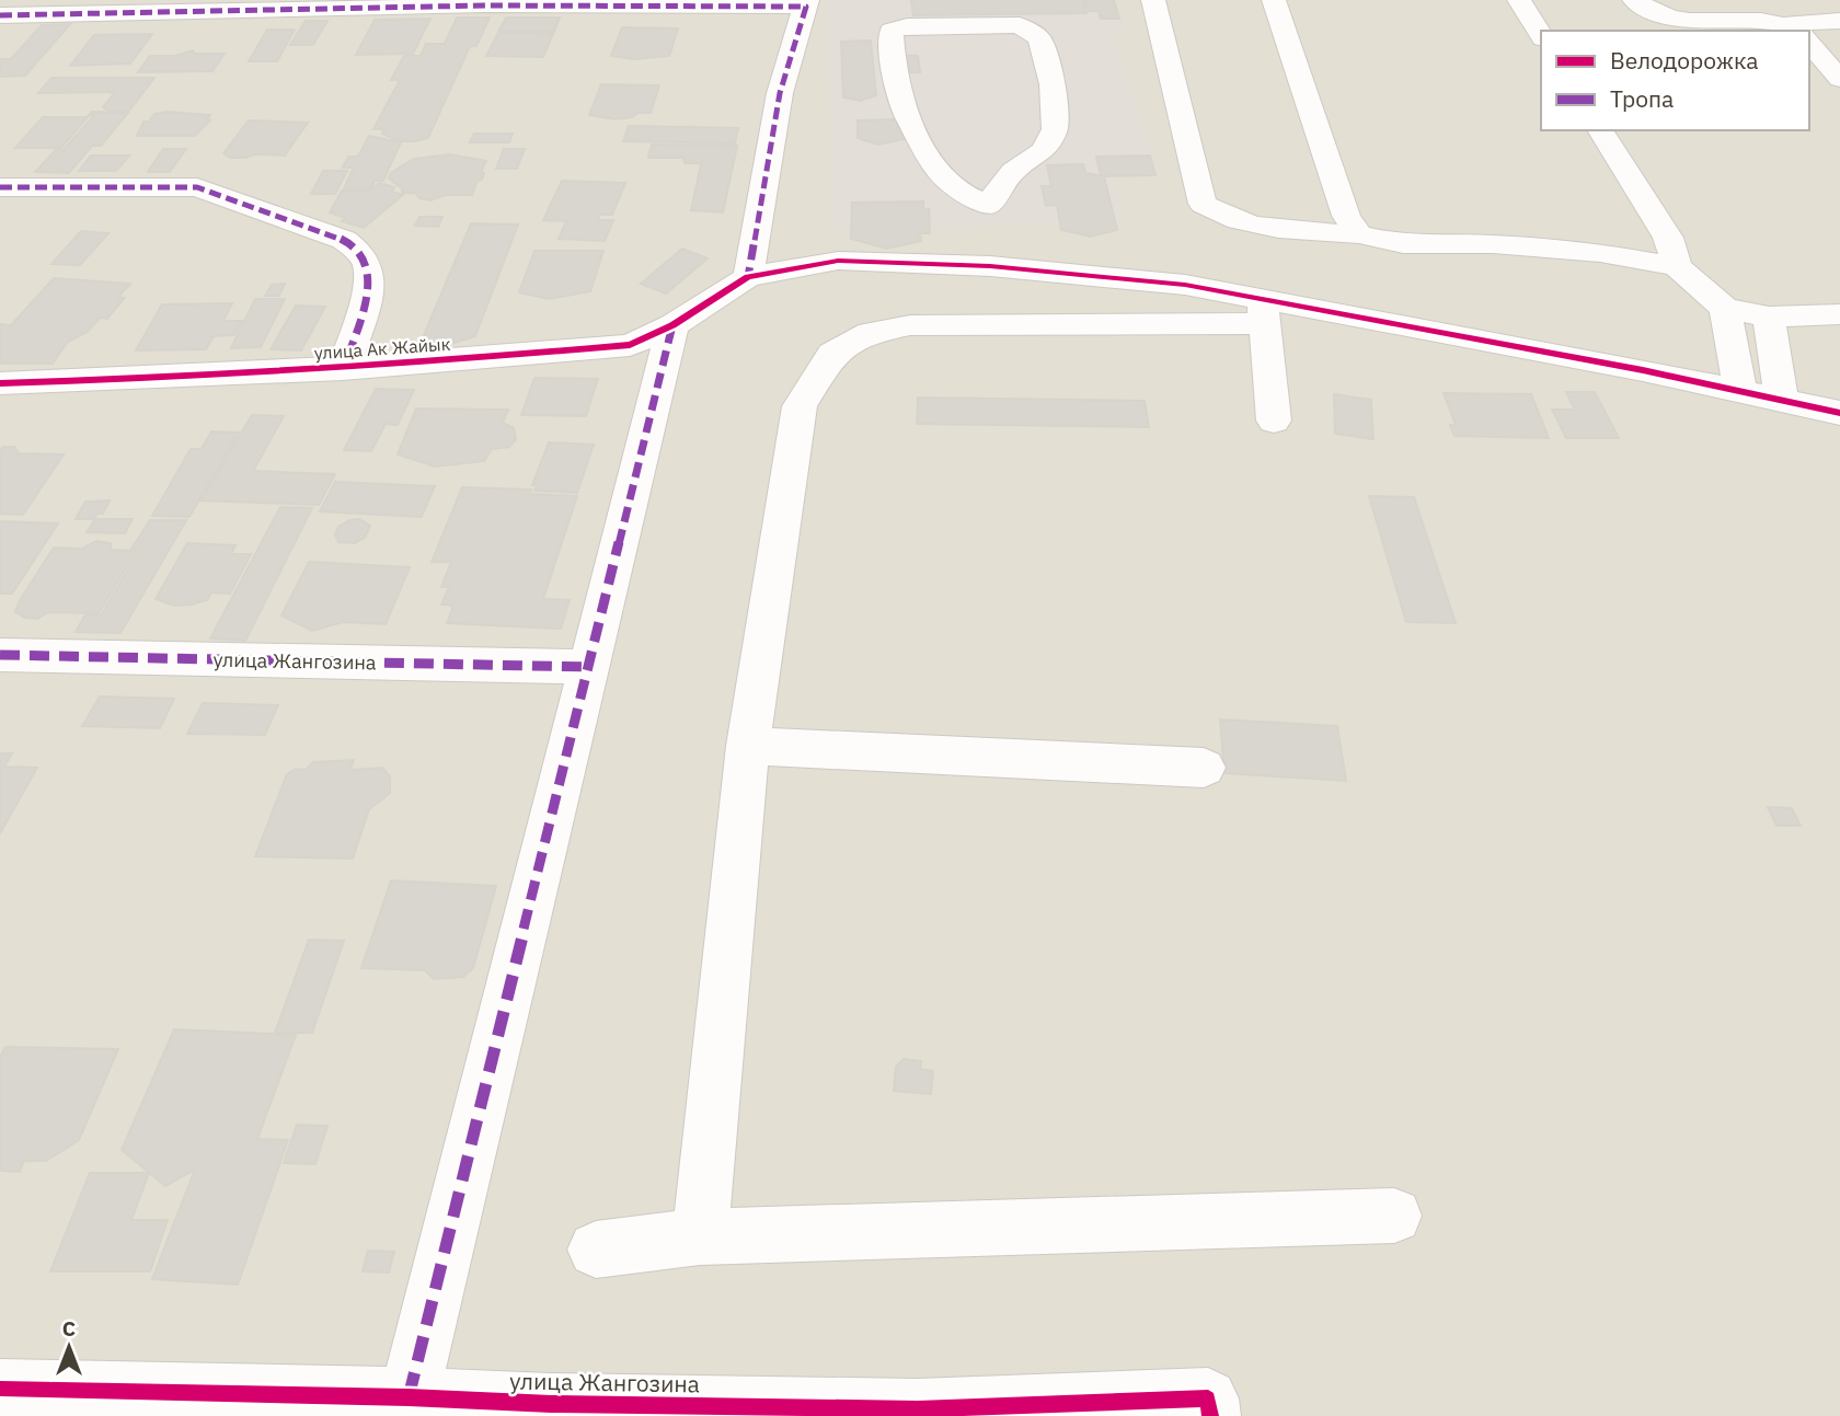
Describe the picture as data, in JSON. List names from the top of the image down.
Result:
{
  "streets": {
    "street": ["улица Ак Жайык", "улица Жангозина"]
  },
  "legend": ["Велодорожка", "Тропа"],
  "north": "top"
}
